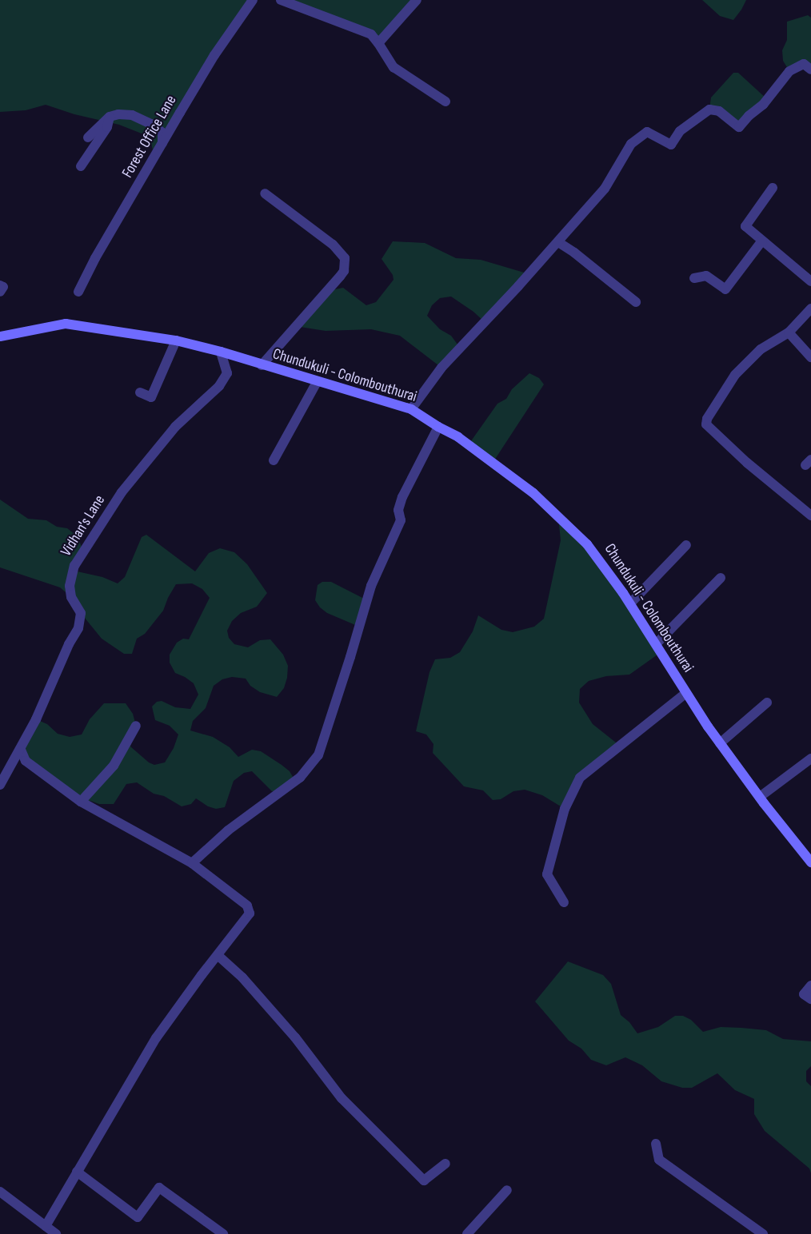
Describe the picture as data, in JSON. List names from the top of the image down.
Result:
{
  "streets": {
    "main road": ["Chundukuli - Colombouthurai"],
    "street": ["Forest Office Lane", "Vidhan's Lane"]
  },
  "crossings": [
    ["Chundukuli - Colombouthurai", "Vidhan's Lane"]
  ]
}
